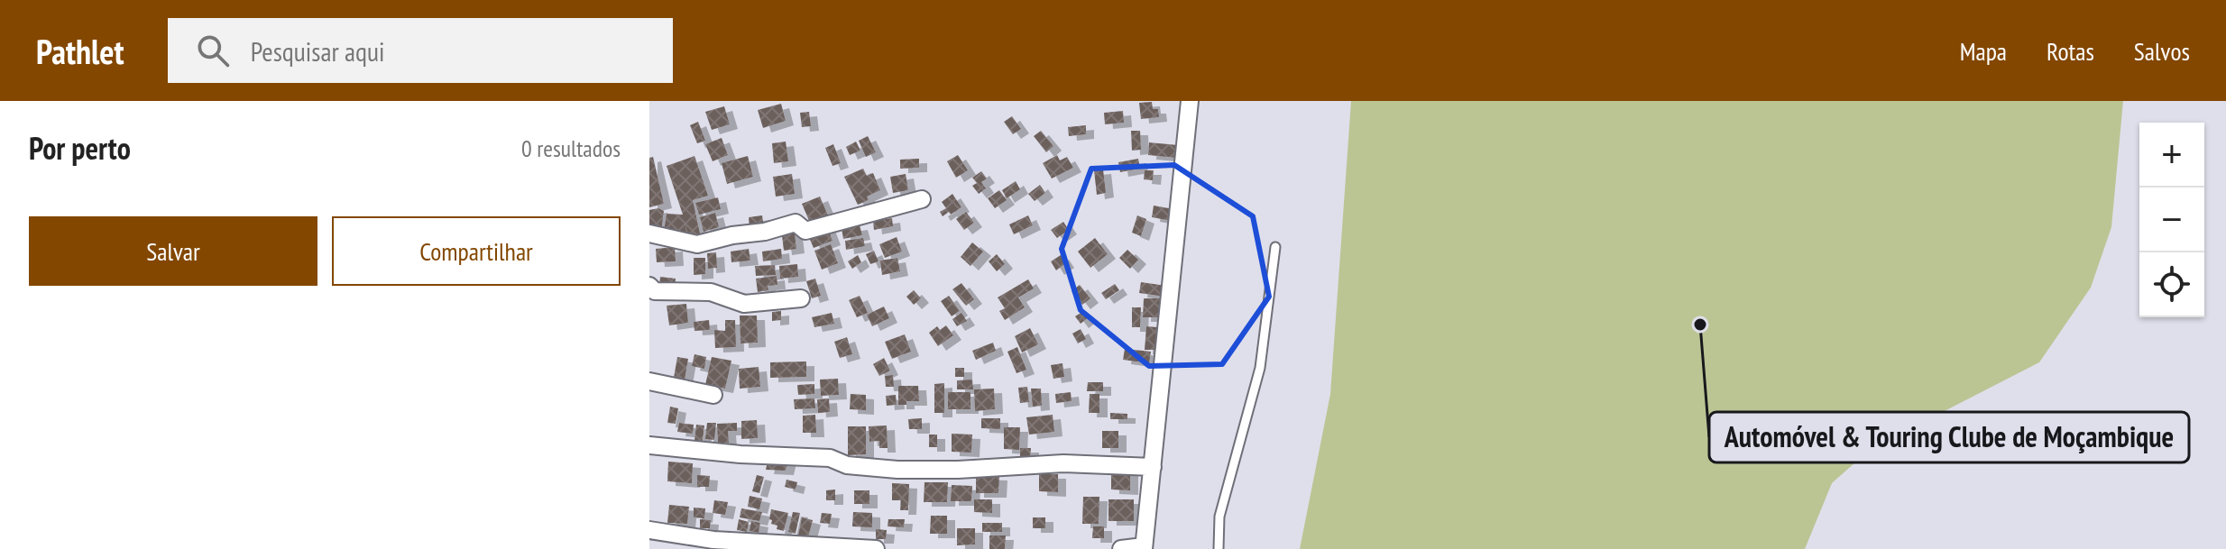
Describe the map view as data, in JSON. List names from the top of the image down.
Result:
{
  "places": ["Automóvel & Touring Clube de Moçambique"],
  "page": {
    "header": "Pathlet",
    "search": "Pesquisar aqui",
    "nav": ["Mapa", "Rotas", "Salvos"],
    "heading": ["Por perto", "0 resultados"],
    "map_buttons": ["+", "−"],
    "buttons": ["Salvar", "Compartilhar"]
  }
}
